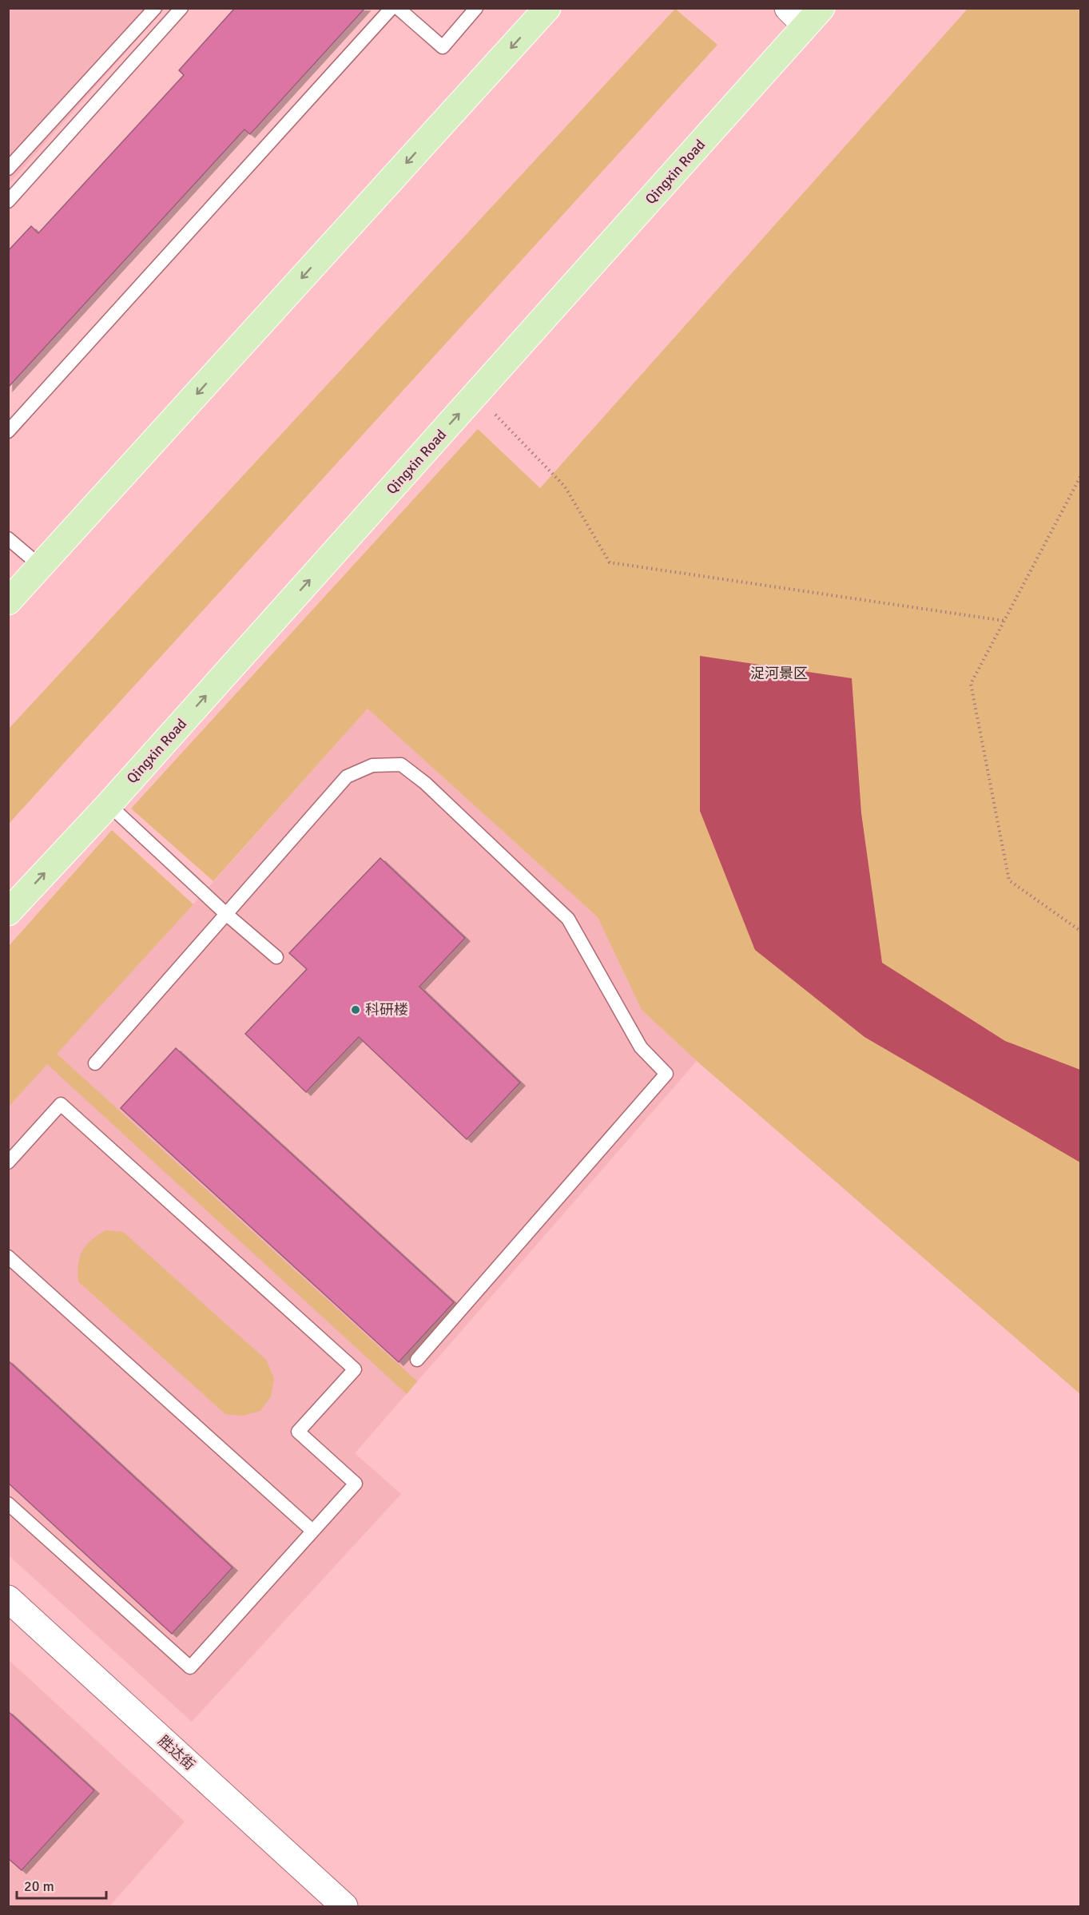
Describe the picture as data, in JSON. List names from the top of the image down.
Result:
{
  "streets": {
    "main road": ["Qingxin Road"],
    "street": ["胜达街"]
  },
  "parks": ["浞河景区"],
  "places": ["科研楼"],
  "scale_bar": "20 m"
}
